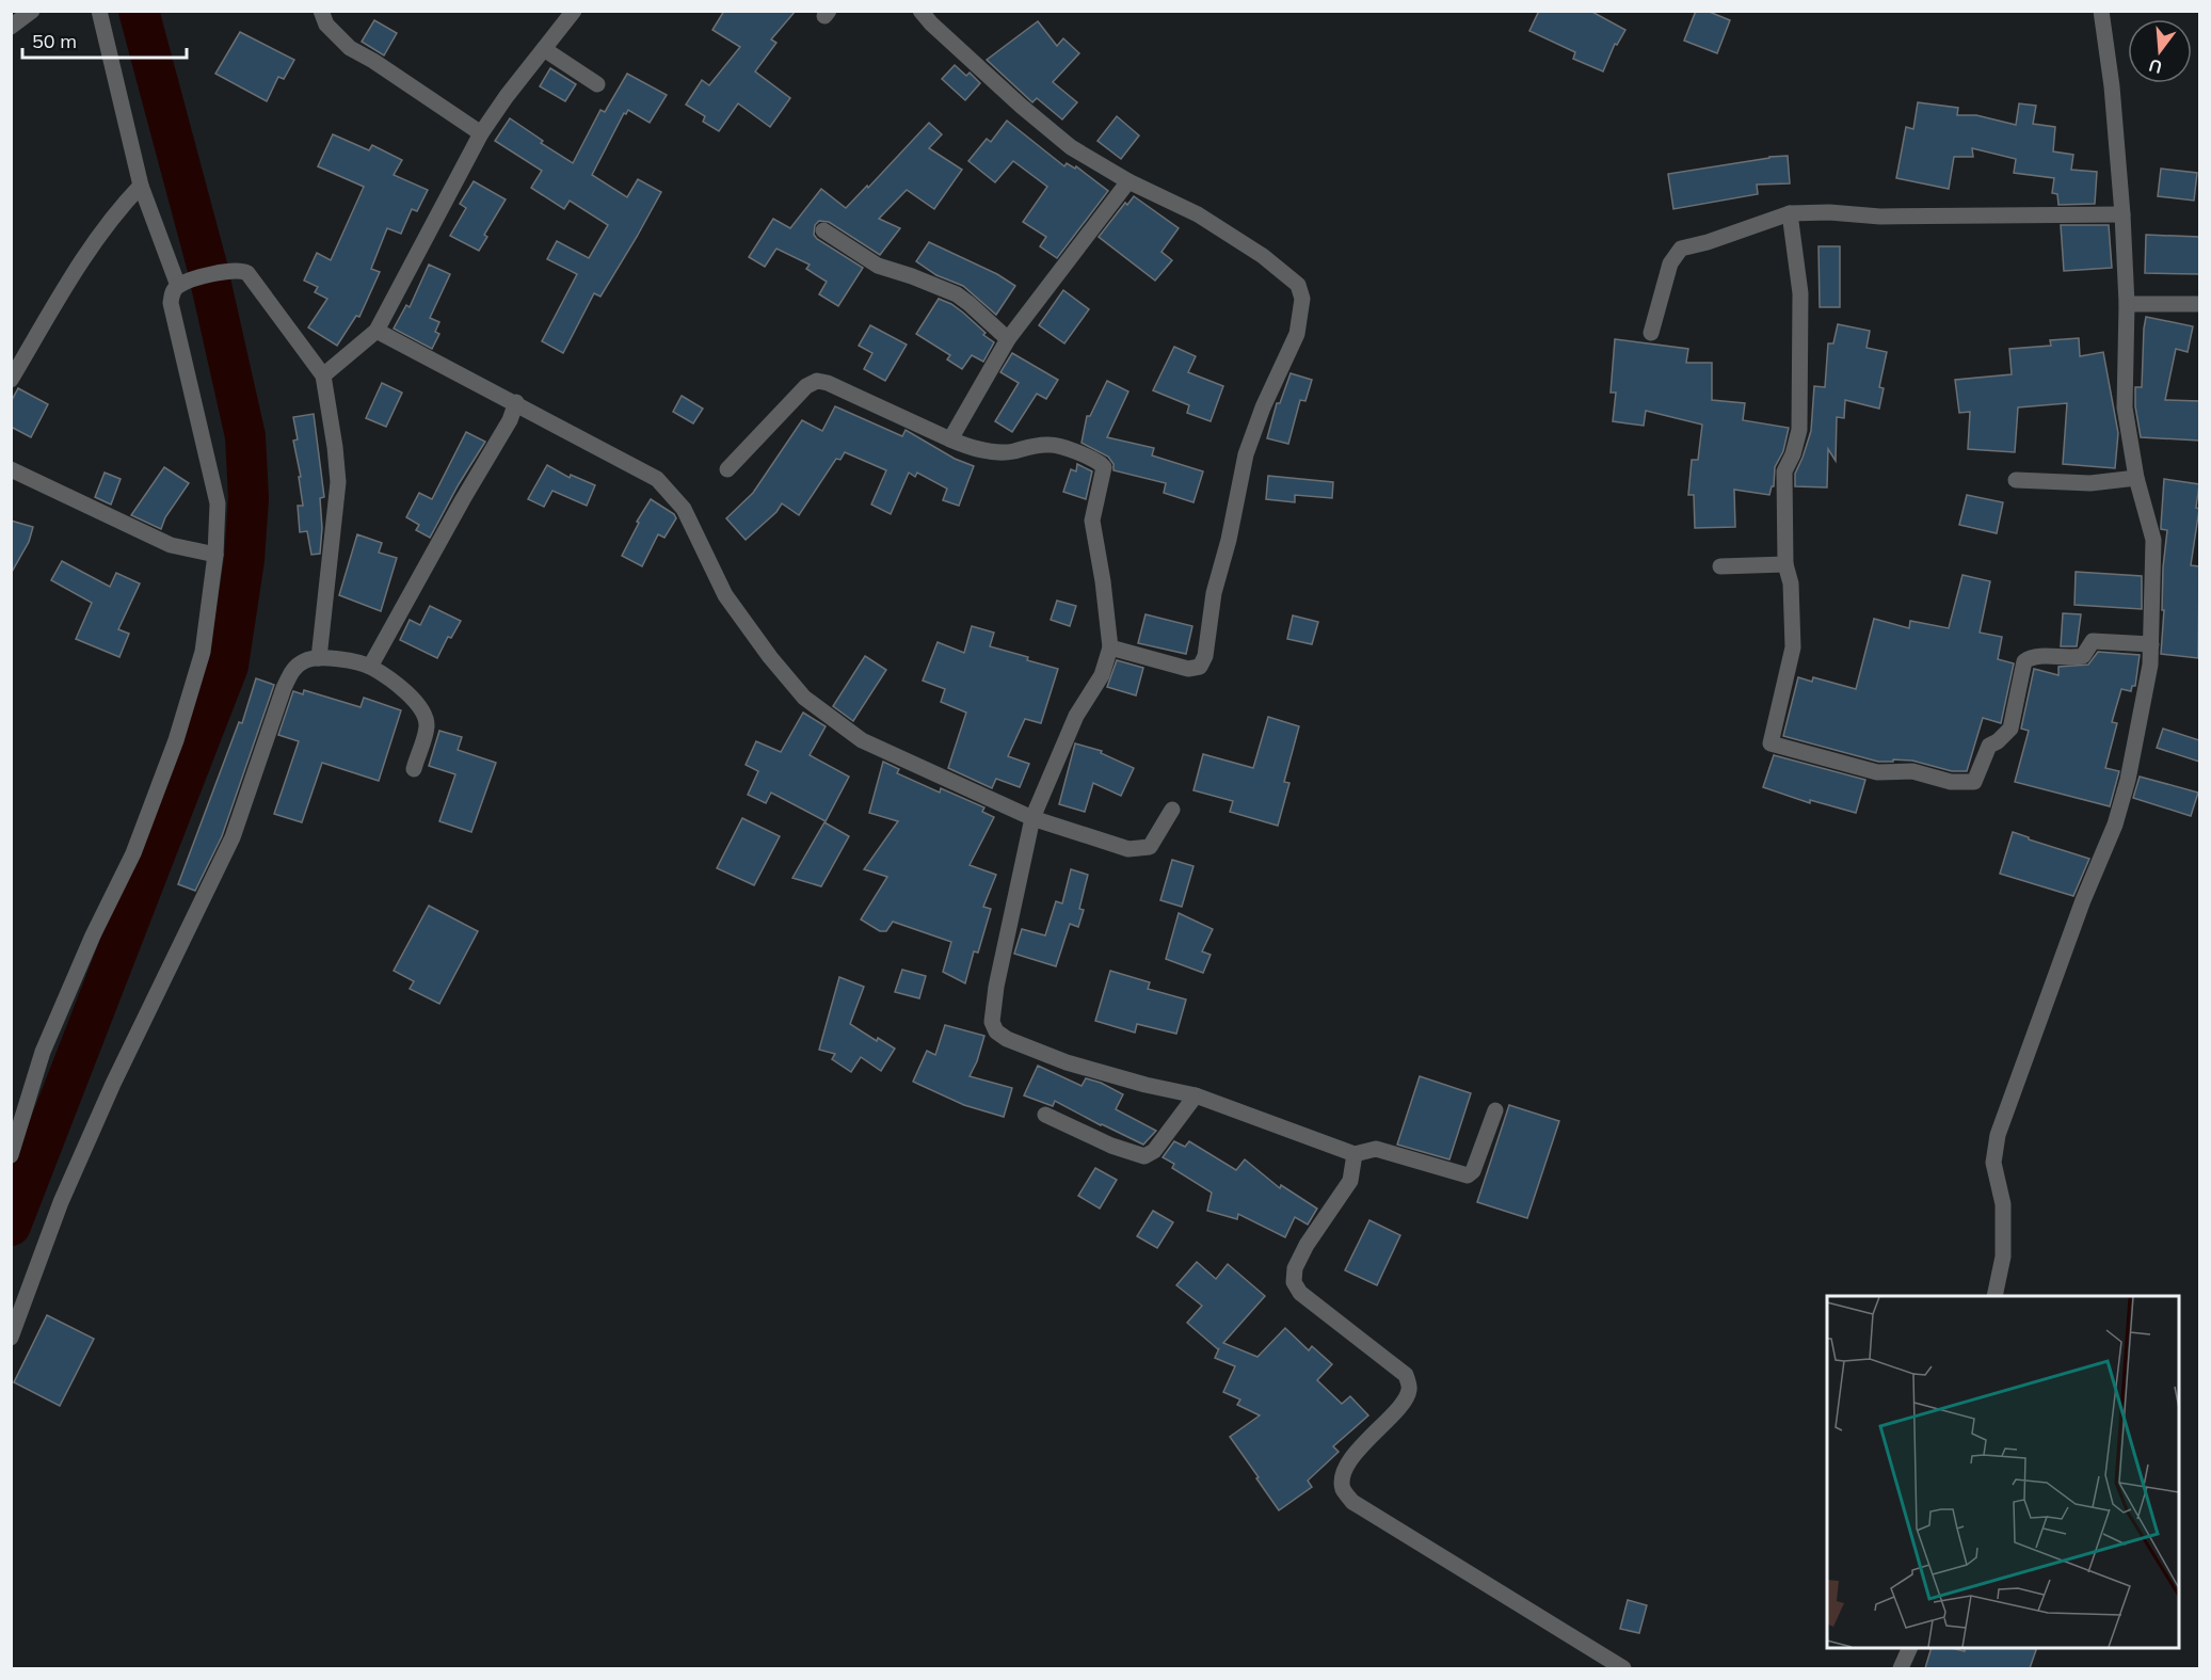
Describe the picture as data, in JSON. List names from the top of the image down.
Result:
{
  "scale_bar": "50 m",
  "north": "bottom"
}
